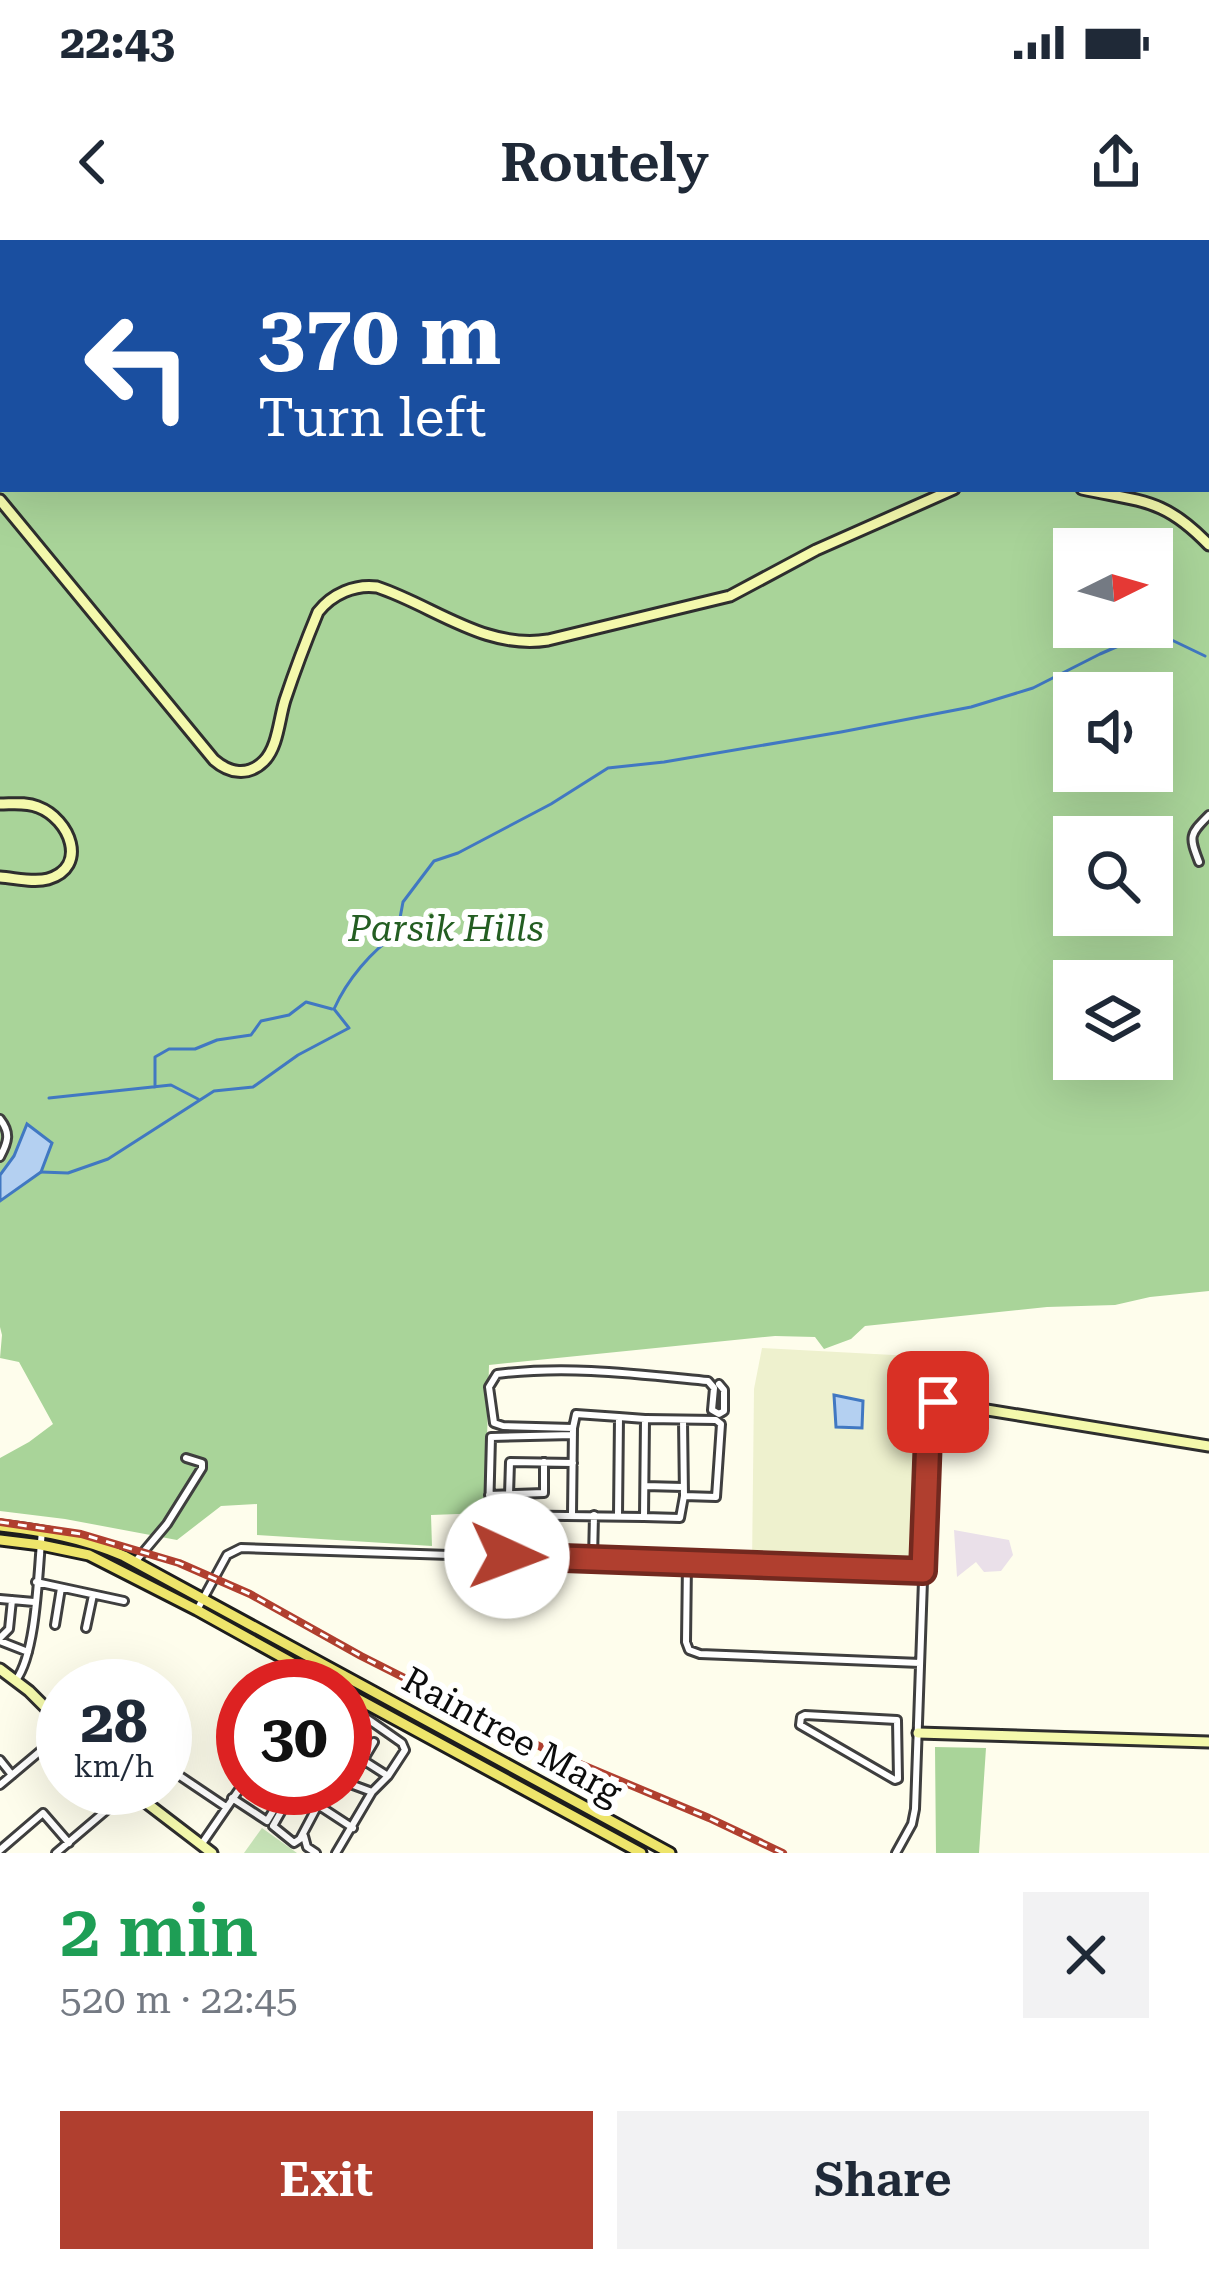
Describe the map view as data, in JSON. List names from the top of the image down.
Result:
{
  "streets": {
    "main road": ["Raintree Marg"]
  },
  "parks": ["Parsik Hills"],
  "north": "right",
  "page": {
    "status": "22:43",
    "header": "Routely",
    "turn": ["370 m", "Turn left"],
    "speed": "28 km/h",
    "limit": "30",
    "heading": ["2 min", "520 m · 22:45"],
    "buttons": ["Exit", "Share"]
  }
}
